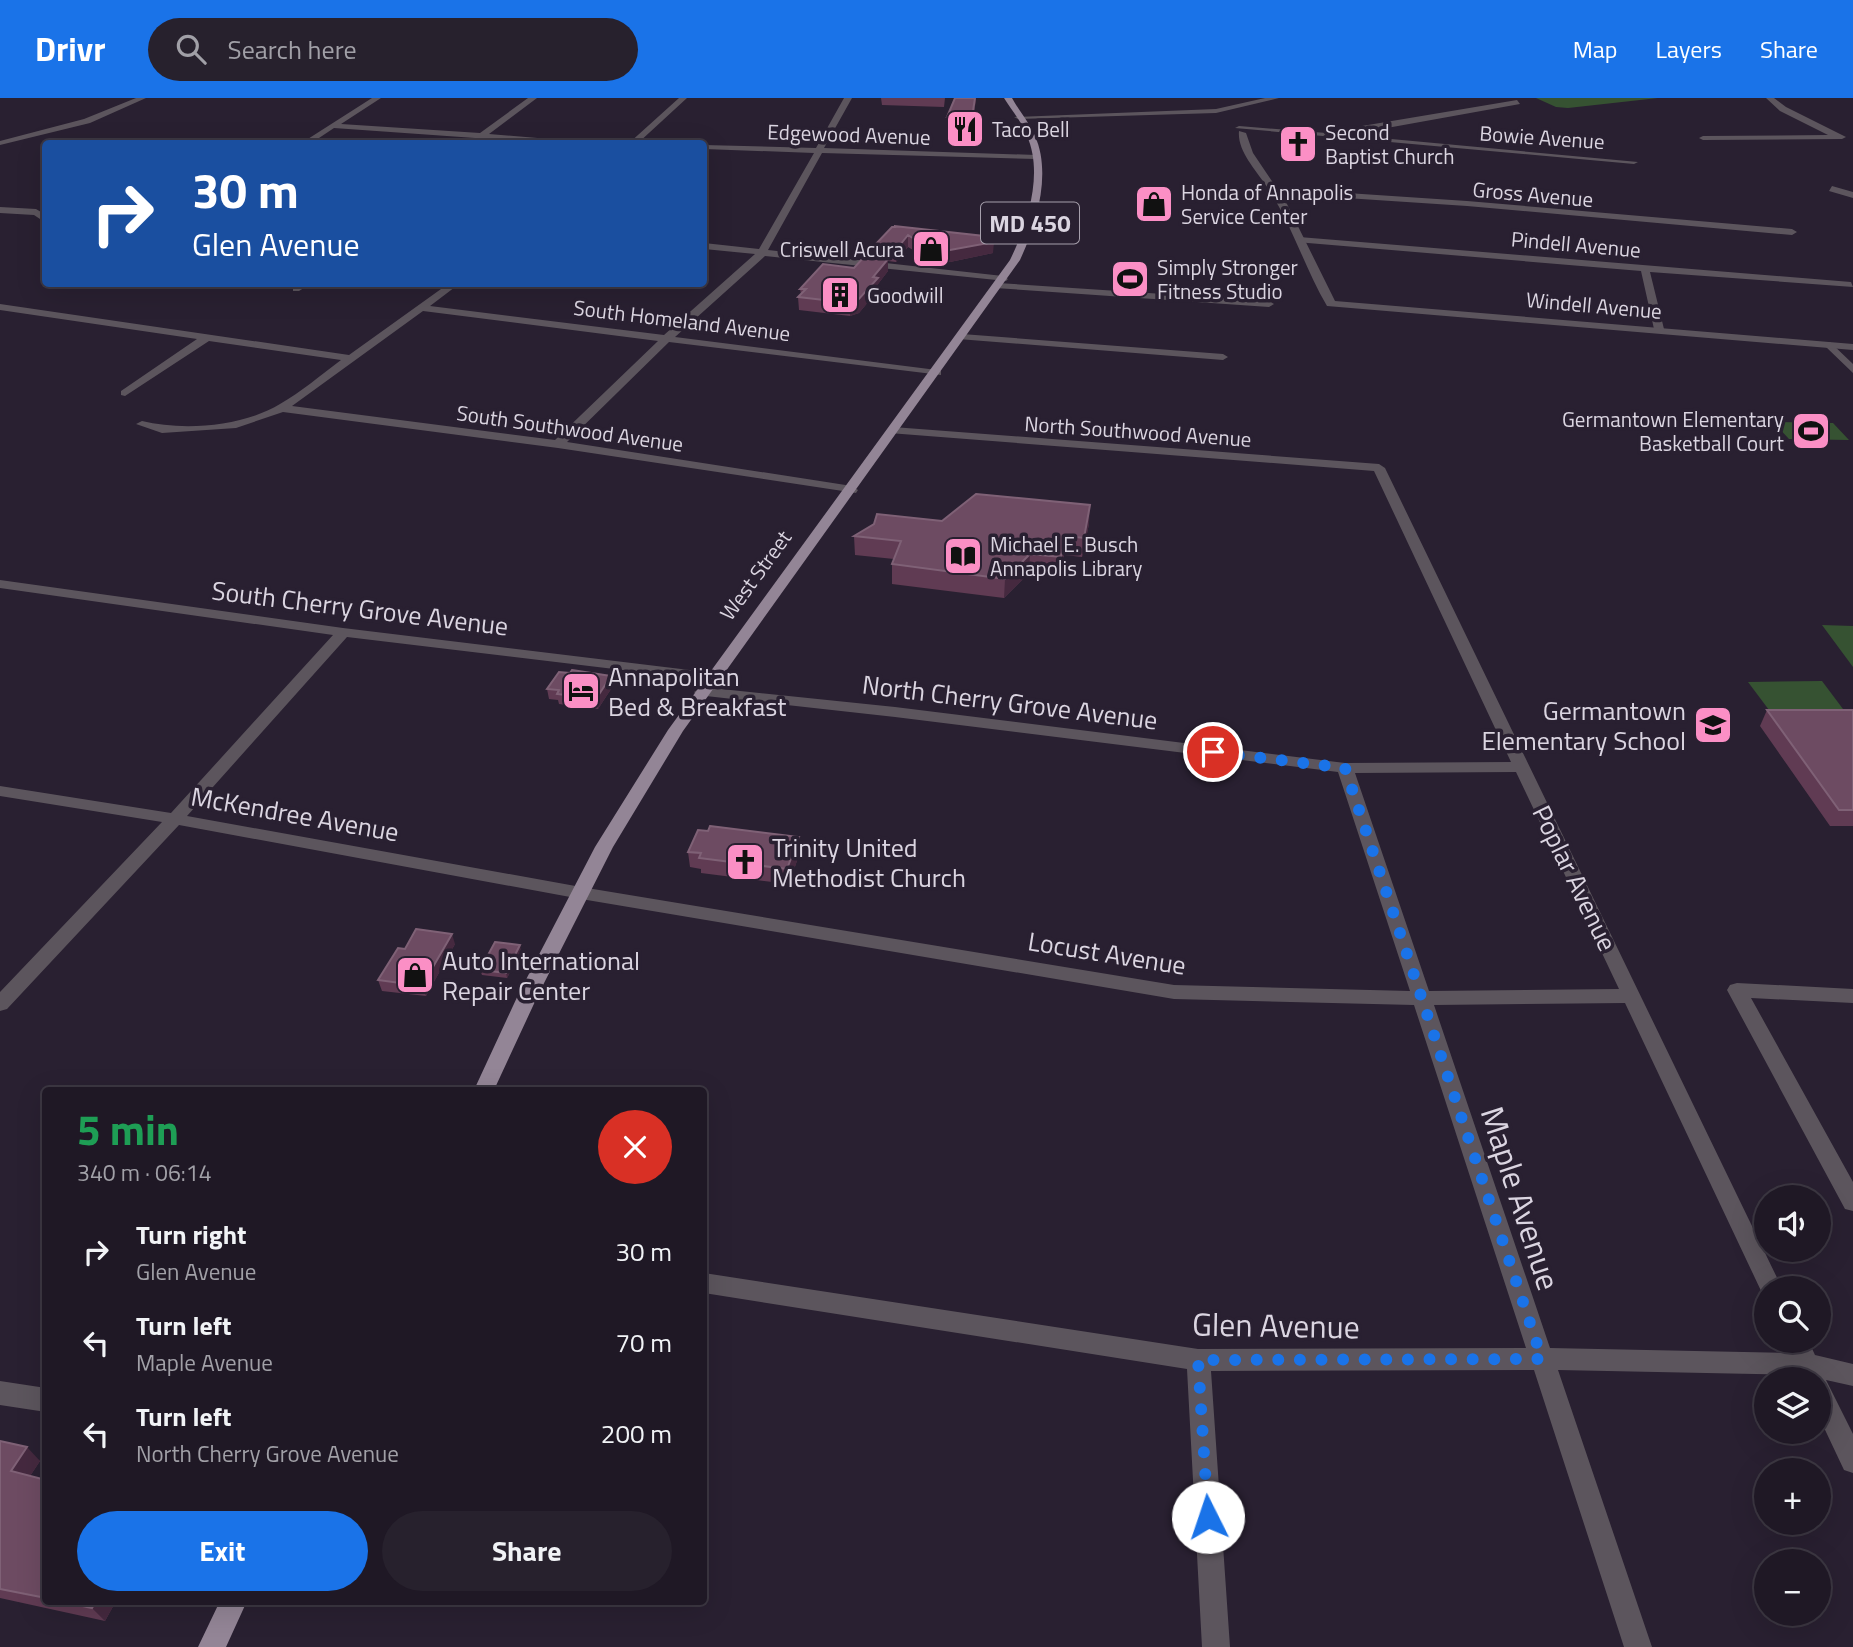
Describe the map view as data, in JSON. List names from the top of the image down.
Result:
{
  "streets": {
    "main road": ["MD 450", "West Street"],
    "street": [
      "Edgewood Avenue",
      "Bowie Avenue",
      "Gross Avenue",
      "Pindell Avenue",
      "Windell Avenue",
      "South Homeland Avenue",
      "South Southwood Avenue",
      "North Southwood Avenue",
      "South Cherry Grove Avenue",
      "North Cherry Grove Avenue",
      "McKendree Avenue",
      "Poplar Avenue",
      "Locust Avenue",
      "Maple Avenue",
      "Glen Avenue"
    ]
  },
  "crossings": [
    ["Edgewood Avenue", "West Street"],
    ["Pindell Avenue", "Windell Avenue"],
    ["South Homeland Avenue", "West Street"],
    ["South Southwood Avenue", "West Street"],
    ["North Southwood Avenue", "West Street"],
    ["North Southwood Avenue", "Poplar Avenue"],
    ["West Street", "South Cherry Grove Avenue"],
    ["West Street", "North Cherry Grove Avenue"],
    ["West Street", "McKendree Avenue"],
    ["West Street", "Locust Avenue"],
    ["North Cherry Grove Avenue", "Poplar Avenue"],
    ["North Cherry Grove Avenue", "Maple Avenue"],
    ["McKendree Avenue", "Locust Avenue"],
    ["Poplar Avenue", "Locust Avenue"],
    ["Locust Avenue", "Maple Avenue"],
    ["Maple Avenue", "Glen Avenue"]
  ],
  "places": {
    "restaurant": ["Taco Bell"],
    "church": ["Second Baptist Church", "Trinity United Methodist Church"],
    "shop": ["Honda of Annapolis Service Center", "Criswell Acura", "Auto International Repair Center"],
    "sports": ["Simply Stronger Fitness Studio", "Germantown Elementary Basketball Court"],
    "building": ["Goodwill"],
    "library": ["Michael E. Busch Annapolis Library"],
    "hotel": ["Annapolitan Bed & Breakfast"],
    "school or university": ["Germantown Elementary School"]
  },
  "page": {
    "header": "Drivr",
    "search": "Search here",
    "nav": ["Map", "Layers", "Share"],
    "turn": ["30 m", "Glen Avenue"],
    "heading": ["5 min", "340 m · 06:14"],
    "map_buttons": ["+", "−"],
    "list": [
      {
        "name": "Turn right",
        "note": "Glen Avenue",
        "value": "30 m"
      },
      {
        "name": "Turn left",
        "note": "Maple Avenue",
        "value": "70 m"
      },
      {
        "name": "Turn left",
        "note": "North Cherry Grove Avenue",
        "value": "200 m"
      }
    ],
    "buttons": ["Exit", "Share"]
  }
}
